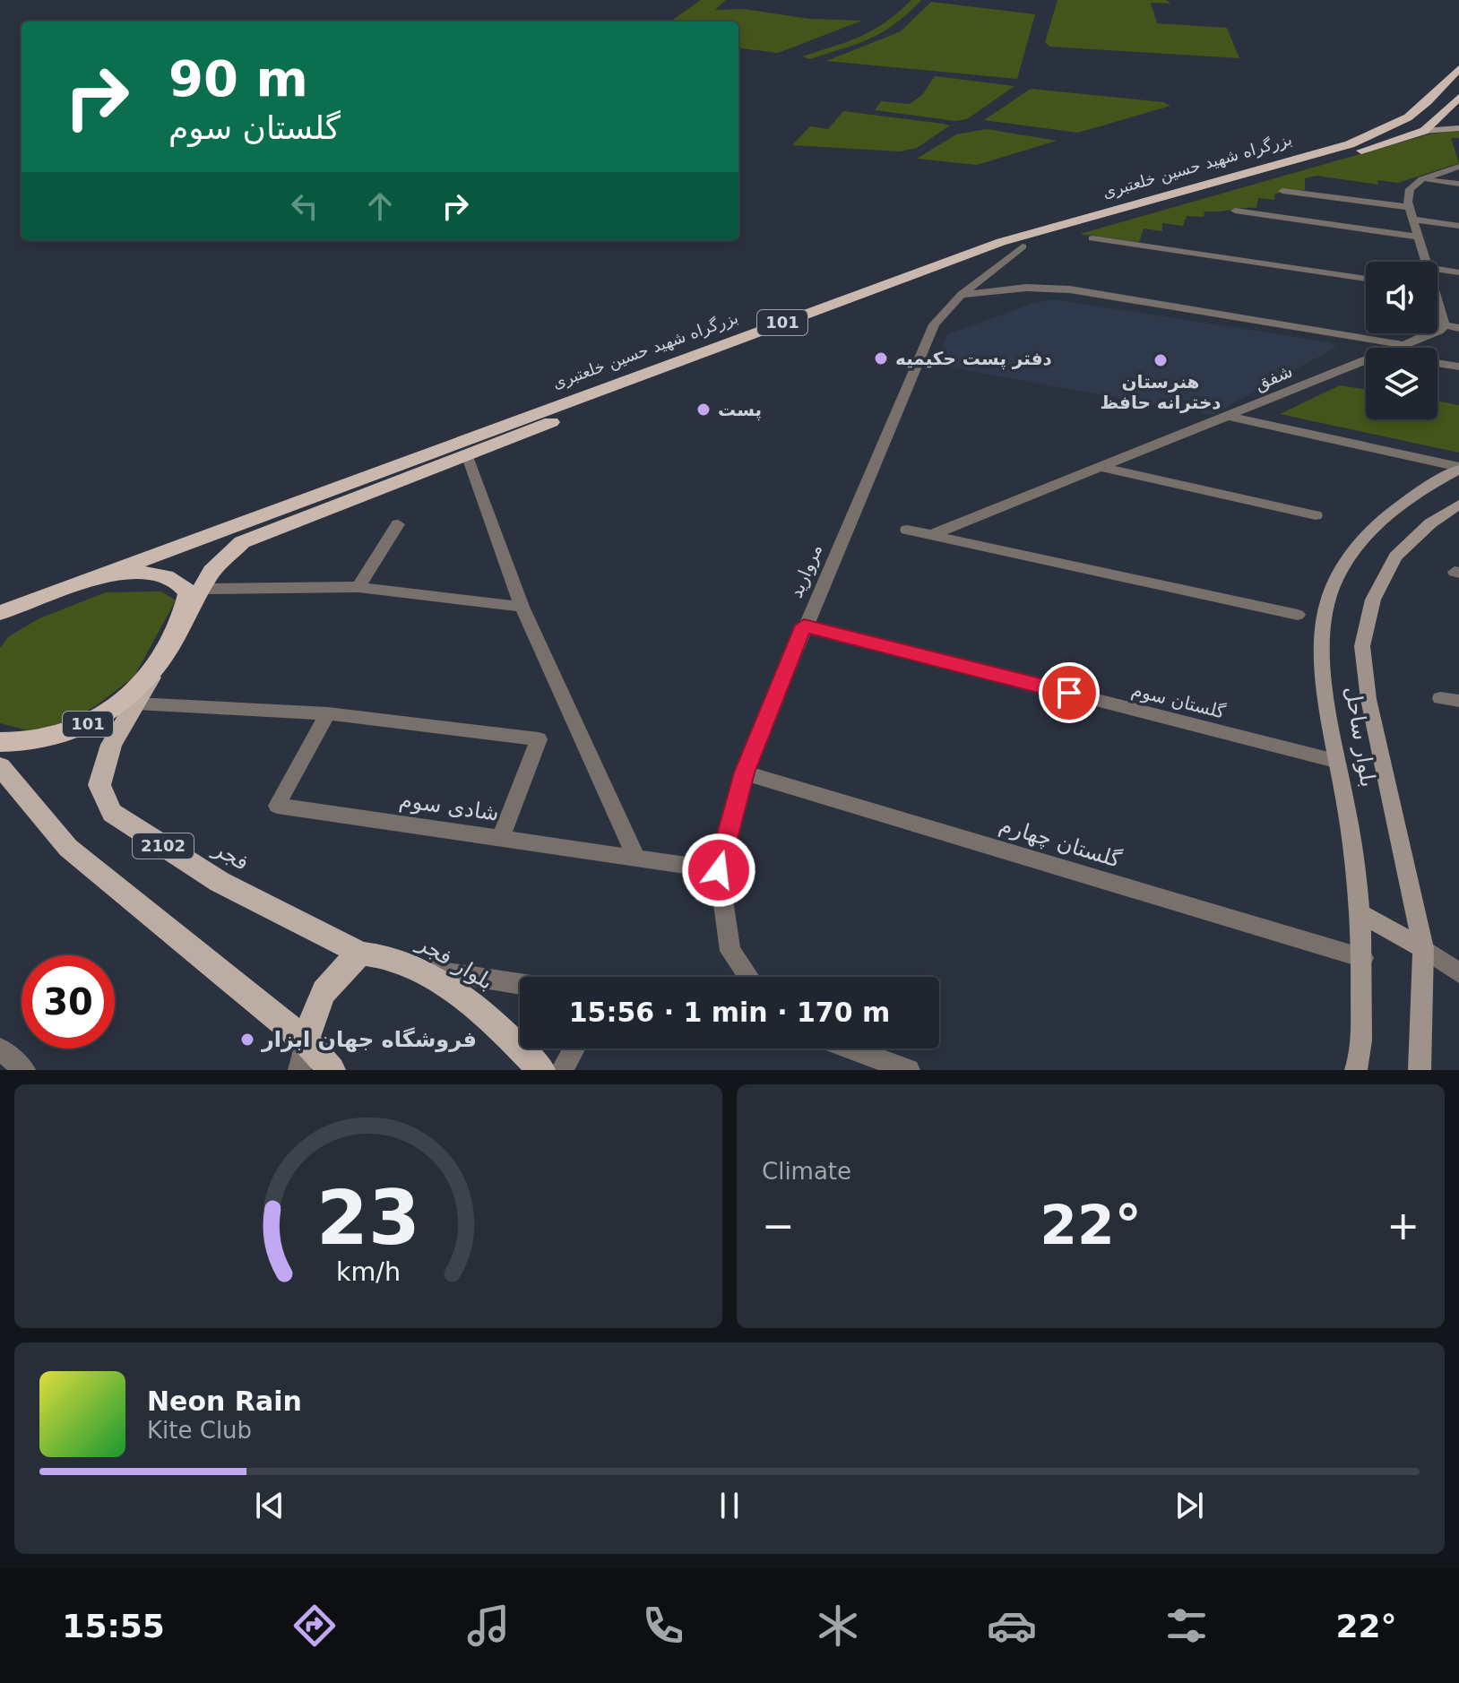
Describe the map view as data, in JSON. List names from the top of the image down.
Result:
{
  "streets": {
    "highway": ["بزرگراه شهید حسین خلعتبری", "101"],
    "main road": [
      "بلوار ساحل",
      "2102",
      "فجر",
      "بلوار فجر"
    ],
    "street": [
      "شفق",
      "مروارید",
      "گلستان سوم",
      "شادی سوم",
      "گلستان چهارم"
    ]
  },
  "crossings": [
    ["بزرگراه شهید حسین خلعتبری", "101"],
    ["بزرگراه شهید حسین خلعتبری", "مروارید"],
    ["101", "فجر"],
    ["مروارید", "گلستان سوم"],
    ["مروارید", "شادی سوم"],
    ["مروارید", "گلستان چهارم"],
    ["گلستان سوم", "بلوار ساحل"],
    ["بلوار ساحل", "گلستان چهارم"],
    ["فجر", "بلوار فجر"]
  ],
  "places": [
    "دفتر پست حکیمیه",
    "هنرستان دخترانه حافظ",
    "پست",
    "فروشگاه جهان ابزار"
  ],
  "page": {
    "turn": ["90 m", "گلستان سوم"],
    "limit": "30",
    "trip": "15:56 · 1 min · 170 m",
    "tile": "Climate",
    "heat": ["−", "22°", "+"],
    "song": ["Neon Rain", "Kite Club"],
    "tabs": ["15:55", "22°"],
    "gauge": ["23", "km/h"]
  }
}
